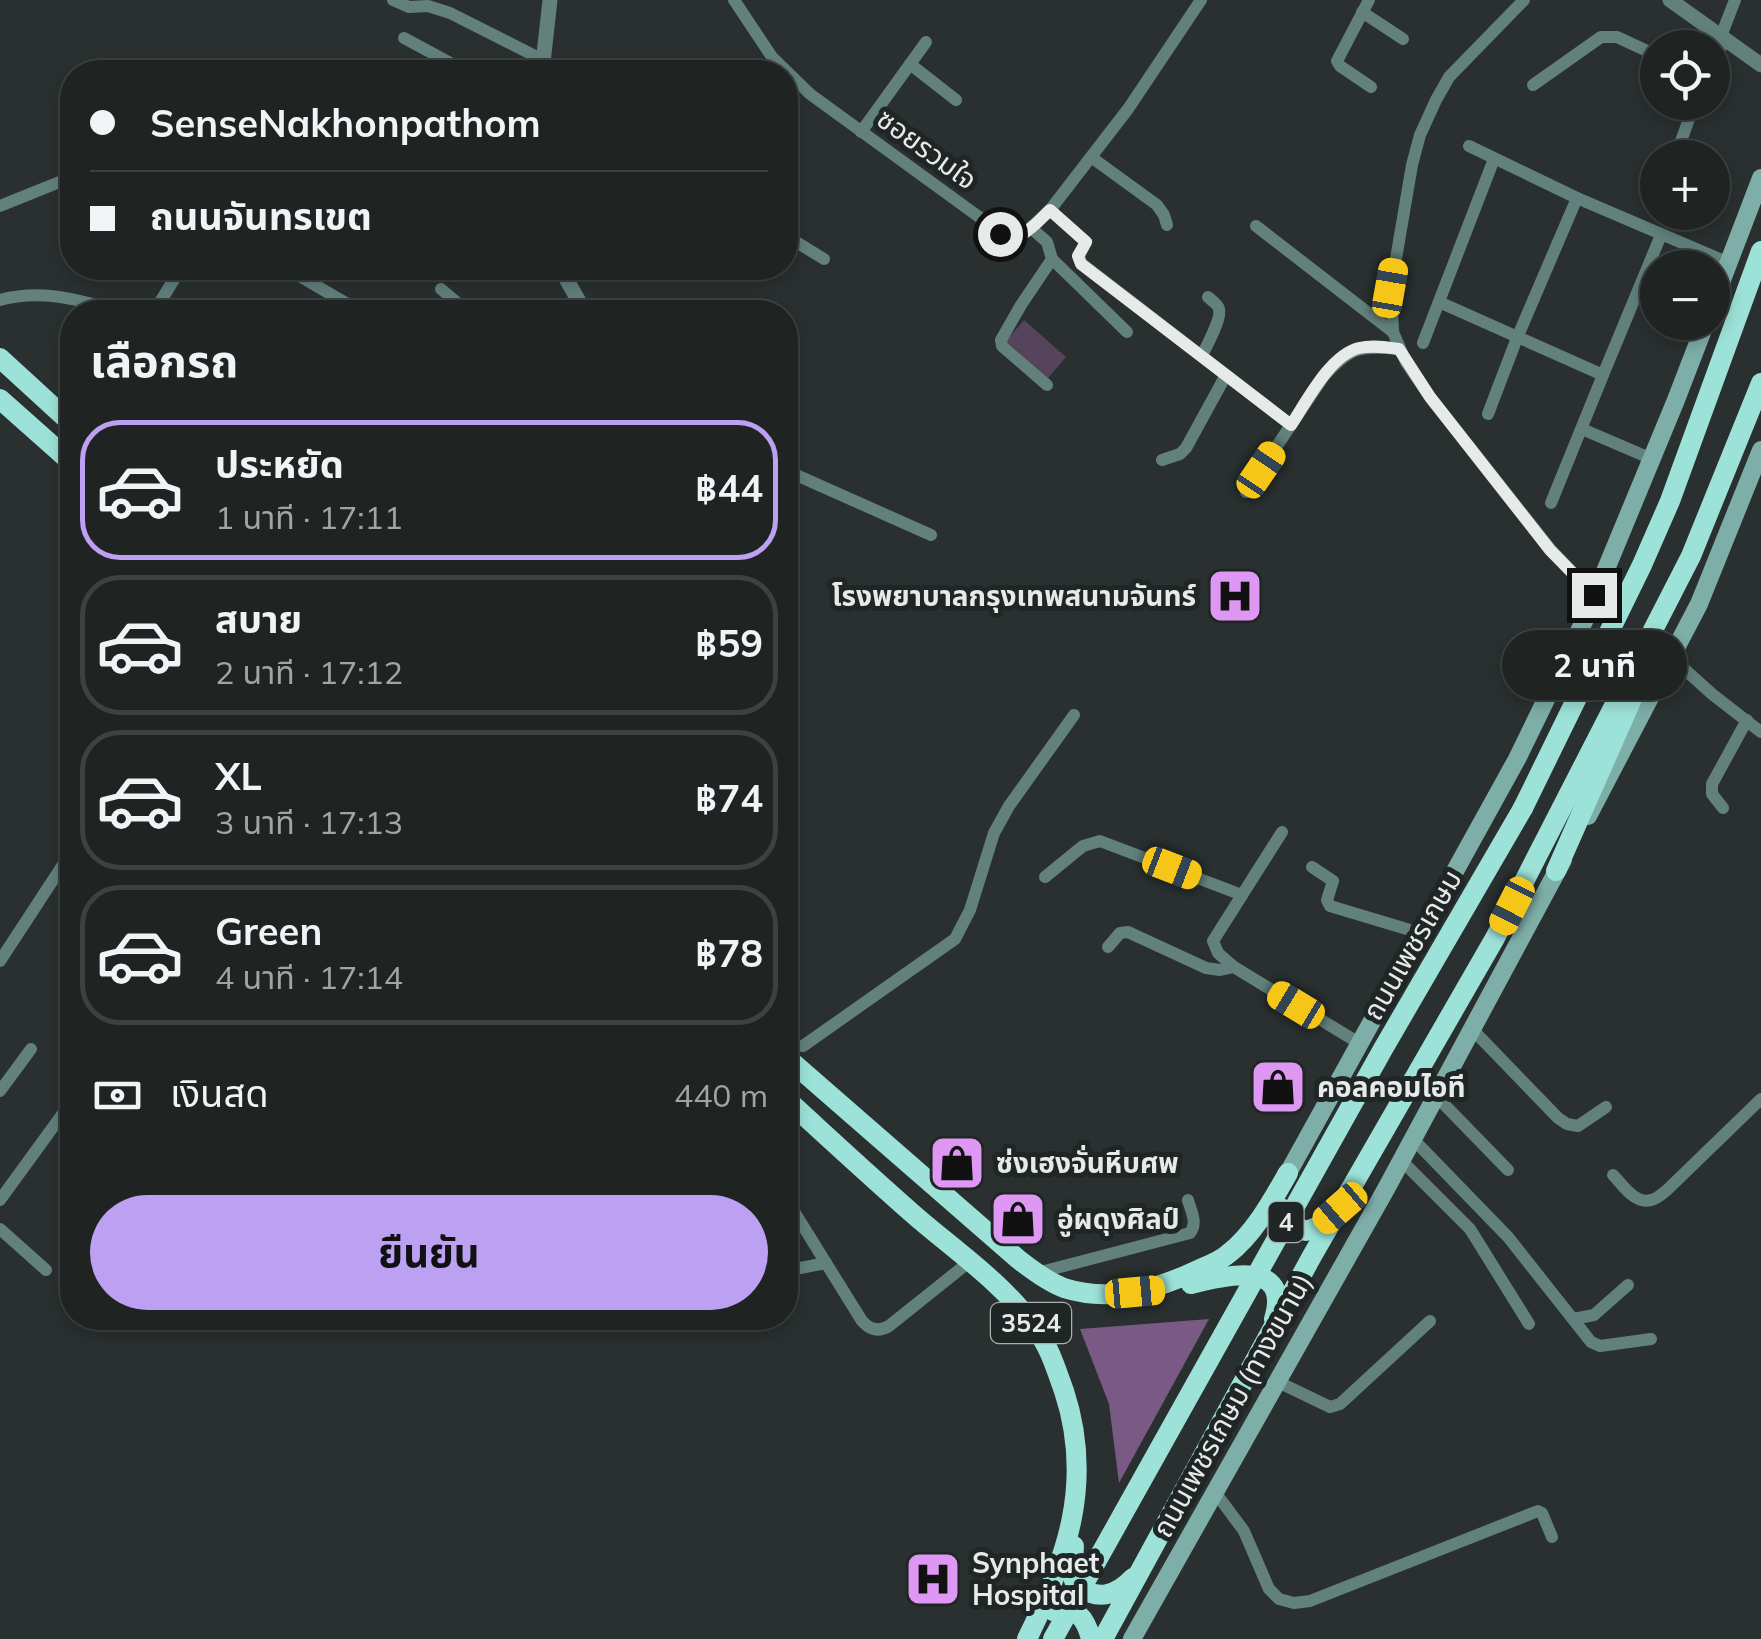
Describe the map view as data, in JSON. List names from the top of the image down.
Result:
{
  "streets": {
    "highway": ["ถนนเพชรเกษม", "4", "3524"],
    "main road": ["ถนนเพชรเกษม (ทางขนาน)"],
    "street": ["ซอยรวมใจ"]
  },
  "crossings": [
    ["4", "3524"]
  ],
  "places": {
    "hospital": ["โรงพยาบาลกรุงเทพสนามจันทร์", "Synphaet Hospital"],
    "shop": ["คอลคอมไอที", "ซ่งเฮงจั่นหีบศพ", "อู่ผดุงศิลป์"]
  },
  "page": {
    "map_buttons": ["+", "−"],
    "banner": ["SenseNakhonpathom", "ถนนจันทรเขต"],
    "heading": "เลือกรถ",
    "list": [
      {
        "name": "ประหยัด",
        "note": "1 นาที · 17:11",
        "value": "฿44"
      },
      {
        "name": "สบาย",
        "note": "2 นาที · 17:12",
        "value": "฿59"
      },
      {
        "name": "XL",
        "note": "3 นาที · 17:13",
        "value": "฿74"
      },
      {
        "name": "Green",
        "note": "4 นาที · 17:14",
        "value": "฿78"
      }
    ],
    "bubble": "2 นาที",
    "pay": ["เงินสด", "440 m"],
    "buttons": "ยืนยัน"
  }
}
